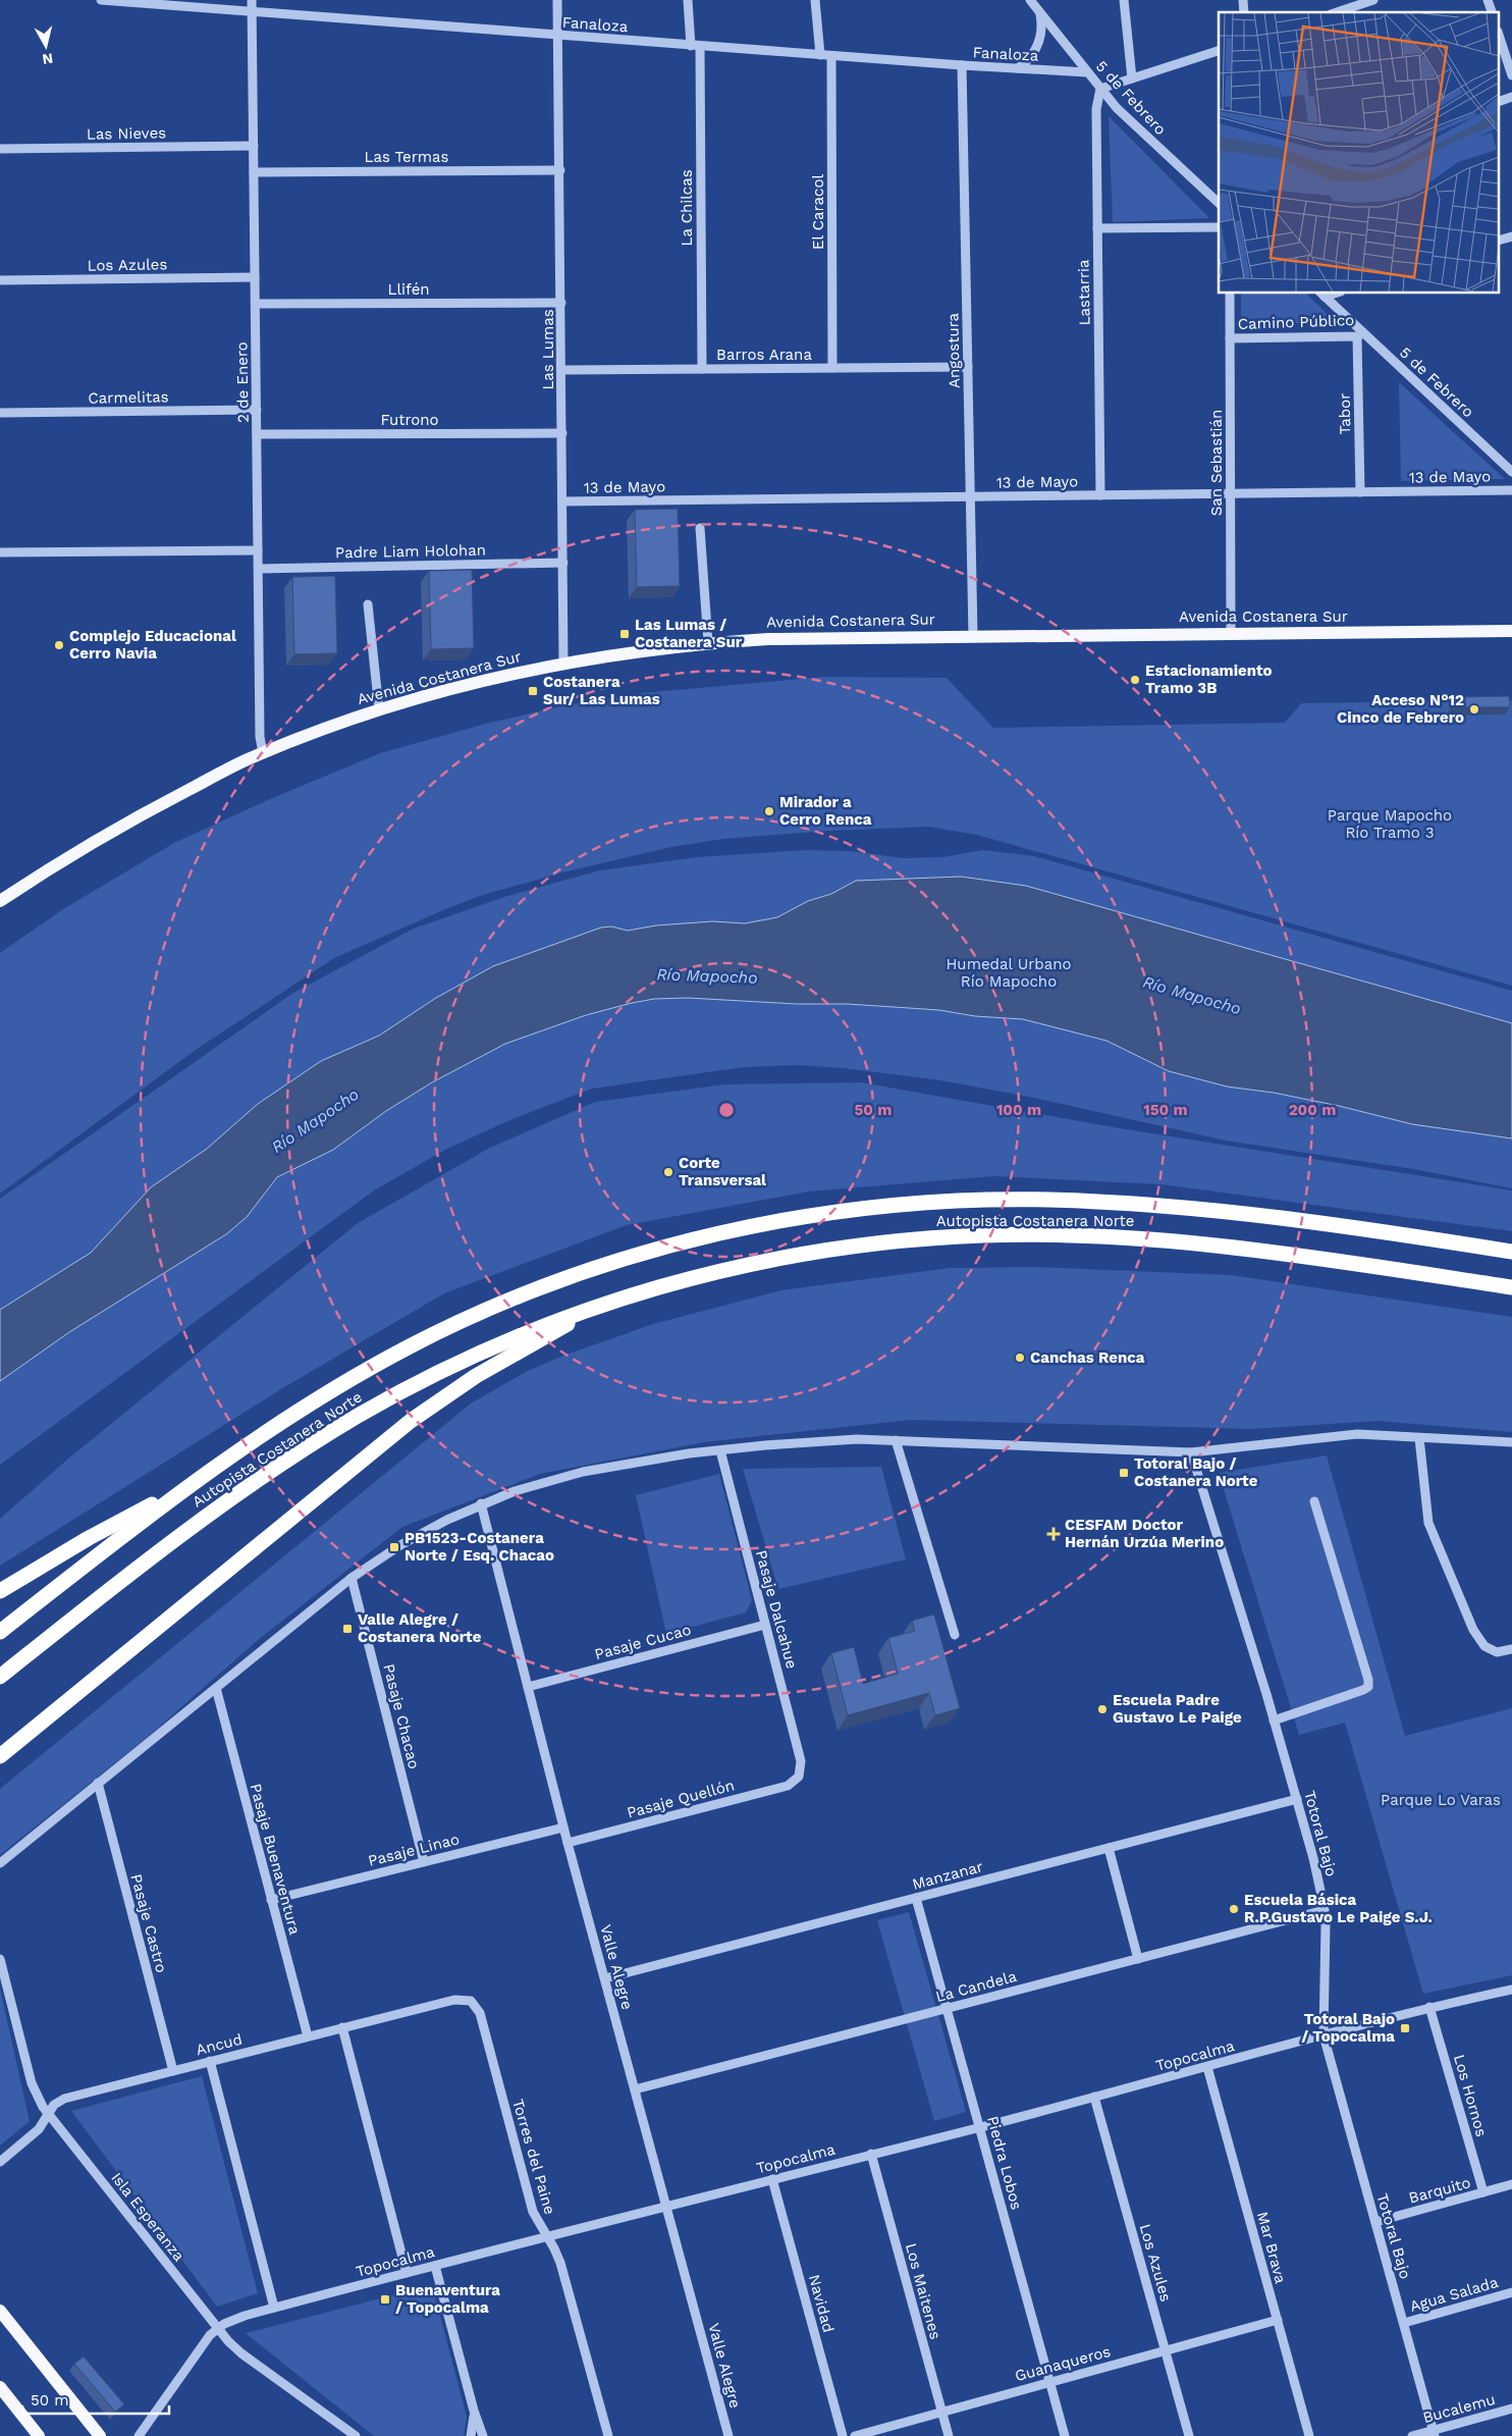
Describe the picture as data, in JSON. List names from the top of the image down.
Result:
{
  "streets": {
    "highway": ["Autopista Costanera Norte"],
    "main road": ["Avenida Costanera Sur"],
    "street": [
      "Fanaloza",
      "5 de Febrero",
      "Las Nieves",
      "Las Termas",
      "La Chilcas",
      "El Caracol",
      "Los Azules",
      "Llifén",
      "Lastarria",
      "Camino Público",
      "Las Lumas",
      "Angostura",
      "Barros Arana",
      "2 de Enero",
      "Carmelitas",
      "Tabor",
      "Futrono",
      "San Sebastián",
      "13 de Mayo",
      "Padre Liam Holohan",
      "Pasaje Dalcahue",
      "Pasaje Cucao",
      "Pasaje Chacao",
      "Pasaje Quellón",
      "Totoral Bajo",
      "Pasaje Linao",
      "Pasaje Buenaventura",
      "Manzanar",
      "Pasaje Castro",
      "Valle Alegre",
      "La Candela",
      "Ancud",
      "Topocalma",
      "Los Hornos",
      "Torres del Paine",
      "Piedra Lobos",
      "Barquito",
      "Isla Esperanza",
      "Mar Brava",
      "Los Maitenes",
      "Agua Salada",
      "Navidad",
      "Guanaqueros",
      "Bucalemu"
    ]
  },
  "crossings": [
    ["Fanaloza", "5 de Febrero"],
    ["Fanaloza", "La Chilcas"],
    ["Fanaloza", "El Caracol"],
    ["Fanaloza", "Las Lumas"],
    ["Fanaloza", "Angostura"],
    ["Fanaloza", "2 de Enero"],
    ["5 de Febrero", "Lastarria"],
    ["5 de Febrero", "Camino Público"],
    ["5 de Febrero", "Tabor"],
    ["Las Nieves", "2 de Enero"],
    ["Las Termas", "Las Lumas"],
    ["Las Termas", "2 de Enero"],
    ["La Chilcas", "Barros Arana"],
    ["El Caracol", "Barros Arana"],
    ["Los Azules", "2 de Enero"],
    ["Los Azules", "Topocalma"],
    ["Los Azules", "Guanaqueros"],
    ["Llifén", "Las Lumas"],
    ["Llifén", "2 de Enero"],
    ["Lastarria", "13 de Mayo"],
    ["Camino Público", "Tabor"],
    ["Camino Público", "San Sebastián"],
    ["Las Lumas", "Barros Arana"],
    ["Las Lumas", "Futrono"],
    ["Las Lumas", "13 de Mayo"],
    ["Las Lumas", "Padre Liam Holohan"],
    ["Las Lumas", "Avenida Costanera Sur"],
    ["Angostura", "Barros Arana"],
    ["Angostura", "13 de Mayo"],
    ["Angostura", "Avenida Costanera Sur"],
    ["2 de Enero", "Carmelitas"],
    ["2 de Enero", "Futrono"],
    ["2 de Enero", "Padre Liam Holohan"],
    ["2 de Enero", "Avenida Costanera Sur"],
    ["Tabor", "13 de Mayo"],
    ["San Sebastián", "13 de Mayo"],
    ["San Sebastián", "Avenida Costanera Sur"],
    ["Pasaje Dalcahue", "Pasaje Cucao"],
    ["Pasaje Dalcahue", "Pasaje Quellón"],
    ["Pasaje Cucao", "Valle Alegre"],
    ["Pasaje Chacao", "Pasaje Linao"],
    ["Pasaje Quellón", "Valle Alegre"],
    ["Totoral Bajo", "Manzanar"],
    ["Totoral Bajo", "La Candela"],
    ["Totoral Bajo", "Topocalma"],
    ["Totoral Bajo", "Barquito"],
    ["Totoral Bajo", "Agua Salada"],
    ["Totoral Bajo", "Bucalemu"],
    ["Pasaje Linao", "Pasaje Buenaventura"],
    ["Pasaje Linao", "Valle Alegre"],
    ["Pasaje Buenaventura", "Ancud"],
    ["Manzanar", "Valle Alegre"],
    ["Manzanar", "Piedra Lobos"],
    ["Pasaje Castro", "Ancud"],
    ["Valle Alegre", "La Candela"],
    ["Valle Alegre", "Topocalma"],
    ["La Candela", "Piedra Lobos"],
    ["Ancud", "Torres del Paine"],
    ["Ancud", "Isla Esperanza"],
    ["Topocalma", "Los Hornos"],
    ["Topocalma", "Torres del Paine"],
    ["Topocalma", "Piedra Lobos"],
    ["Topocalma", "Isla Esperanza"],
    ["Topocalma", "Mar Brava"],
    ["Topocalma", "Los Maitenes"],
    ["Topocalma", "Navidad"],
    ["Los Hornos", "Barquito"],
    ["Piedra Lobos", "Guanaqueros"],
    ["Mar Brava", "Guanaqueros"],
    ["Los Maitenes", "Guanaqueros"]
  ],
  "water": ["Río Mapocho"],
  "parks": ["Parque Mapocho Río Tramo 3", "Humedal Urbano Río Mapocho", "Parque Lo Varas"],
  "places": {
    "transit": [
      "Las Lumas / Costanera Sur",
      "Costanera Sur/ Las Lumas",
      "Totoral Bajo / Costanera Norte",
      "PB1523-Costanera Norte / Esq. Chacao",
      "Valle Alegre / Costanera Norte",
      "Totoral Bajo / Topocalma",
      "Buenaventura / Topocalma"
    ],
    "other": [
      "Complejo Educacional Cerro Navia",
      "Estacionamiento Tramo 3B",
      "Acceso N°12 Cinco de Febrero",
      "Mirador a Cerro Renca",
      "Corte Transversal",
      "Canchas Renca",
      "Escuela Padre Gustavo Le Paige",
      "Escuela Básica R.P.Gustavo Le Paige S.J."
    ],
    "health": ["CESFAM Doctor Hernán Urzúa Merino"]
  },
  "scale_bar": "50 m",
  "north": "bottom",
  "rings": [
    "50 m",
    "100 m",
    "150 m",
    "200 m"
  ]
}
